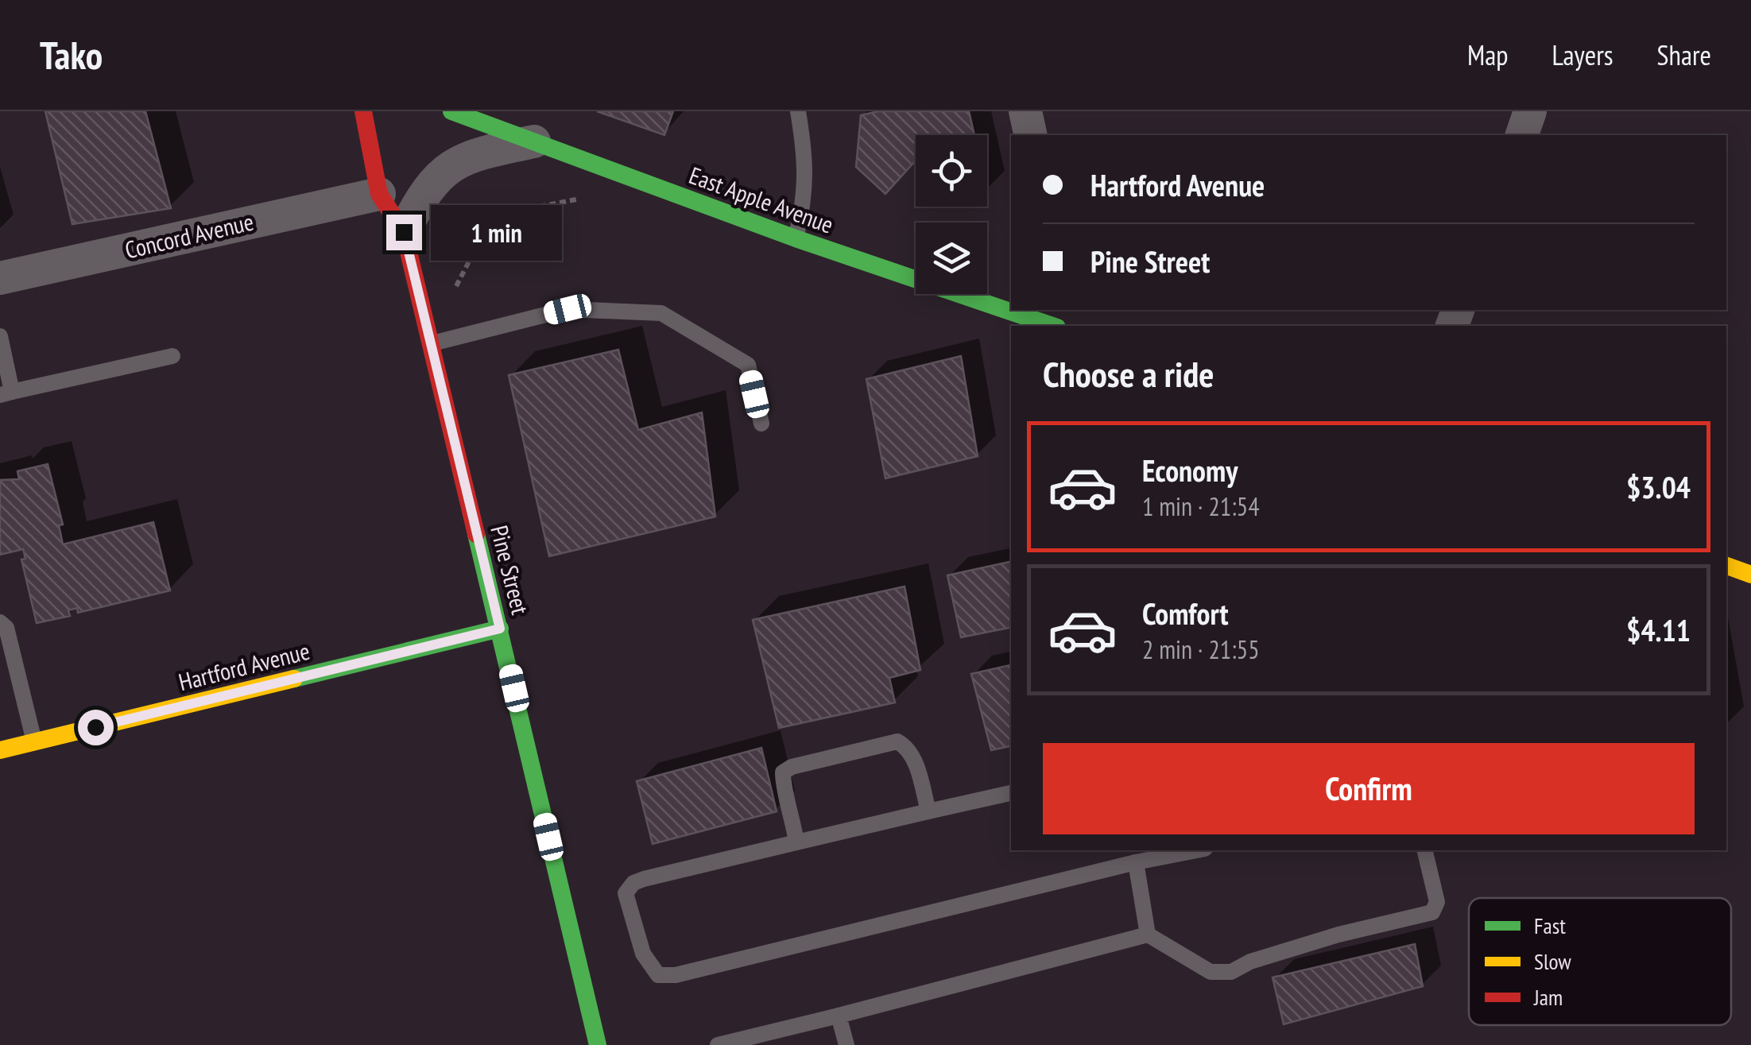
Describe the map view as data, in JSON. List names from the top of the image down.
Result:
{
  "streets": {
    "street": [
      "East Apple Avenue",
      "Concord Avenue",
      "Pine Street",
      "Hartford Avenue"
    ]
  },
  "crossings": [
    ["Concord Avenue", "Pine Street"],
    ["Pine Street", "Hartford Avenue"]
  ],
  "legend": ["Fast", "Slow", "Jam"],
  "page": {
    "header": "Tako",
    "nav": ["Map", "Layers", "Share"],
    "banner": ["Hartford Avenue", "Pine Street"],
    "bubble": "1 min",
    "heading": "Choose a ride",
    "list": [
      {
        "name": "Economy",
        "note": "1 min · 21:54",
        "value": "$3.04"
      },
      {
        "name": "Comfort",
        "note": "2 min · 21:55",
        "value": "$4.11"
      }
    ],
    "buttons": "Confirm"
  }
}
